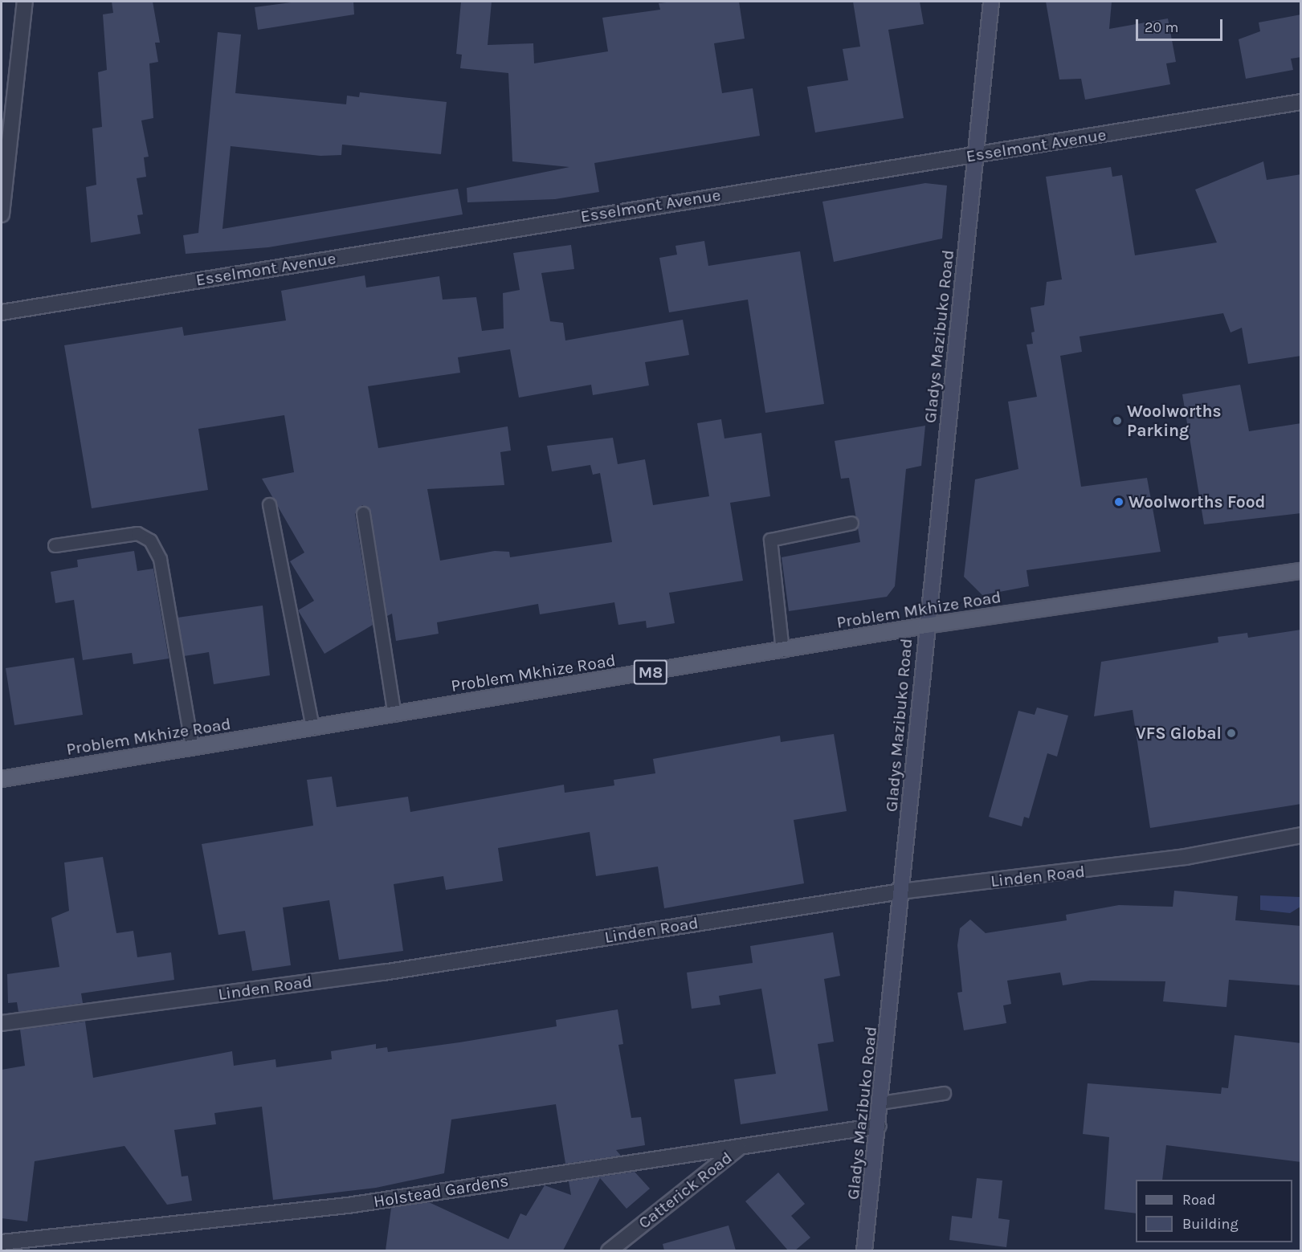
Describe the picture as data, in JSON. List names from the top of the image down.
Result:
{
  "streets": {
    "main road": ["Problem Mkhize Road", "M8"],
    "street": [
      "Esselmont Avenue",
      "Gladys Mazibuko Road",
      "Linden Road",
      "Catterick Road",
      "Holstead Gardens"
    ]
  },
  "crossings": [
    ["Esselmont Avenue", "Gladys Mazibuko Road"],
    ["Gladys Mazibuko Road", "Problem Mkhize Road"],
    ["Gladys Mazibuko Road", "Linden Road"],
    ["Gladys Mazibuko Road", "Holstead Gardens"],
    ["Catterick Road", "Holstead Gardens"]
  ],
  "places": ["Woolworths Parking", "Woolworths Food", "VFS Global"],
  "legend": ["Road", "Building"],
  "scale_bar": "20 m"
}
